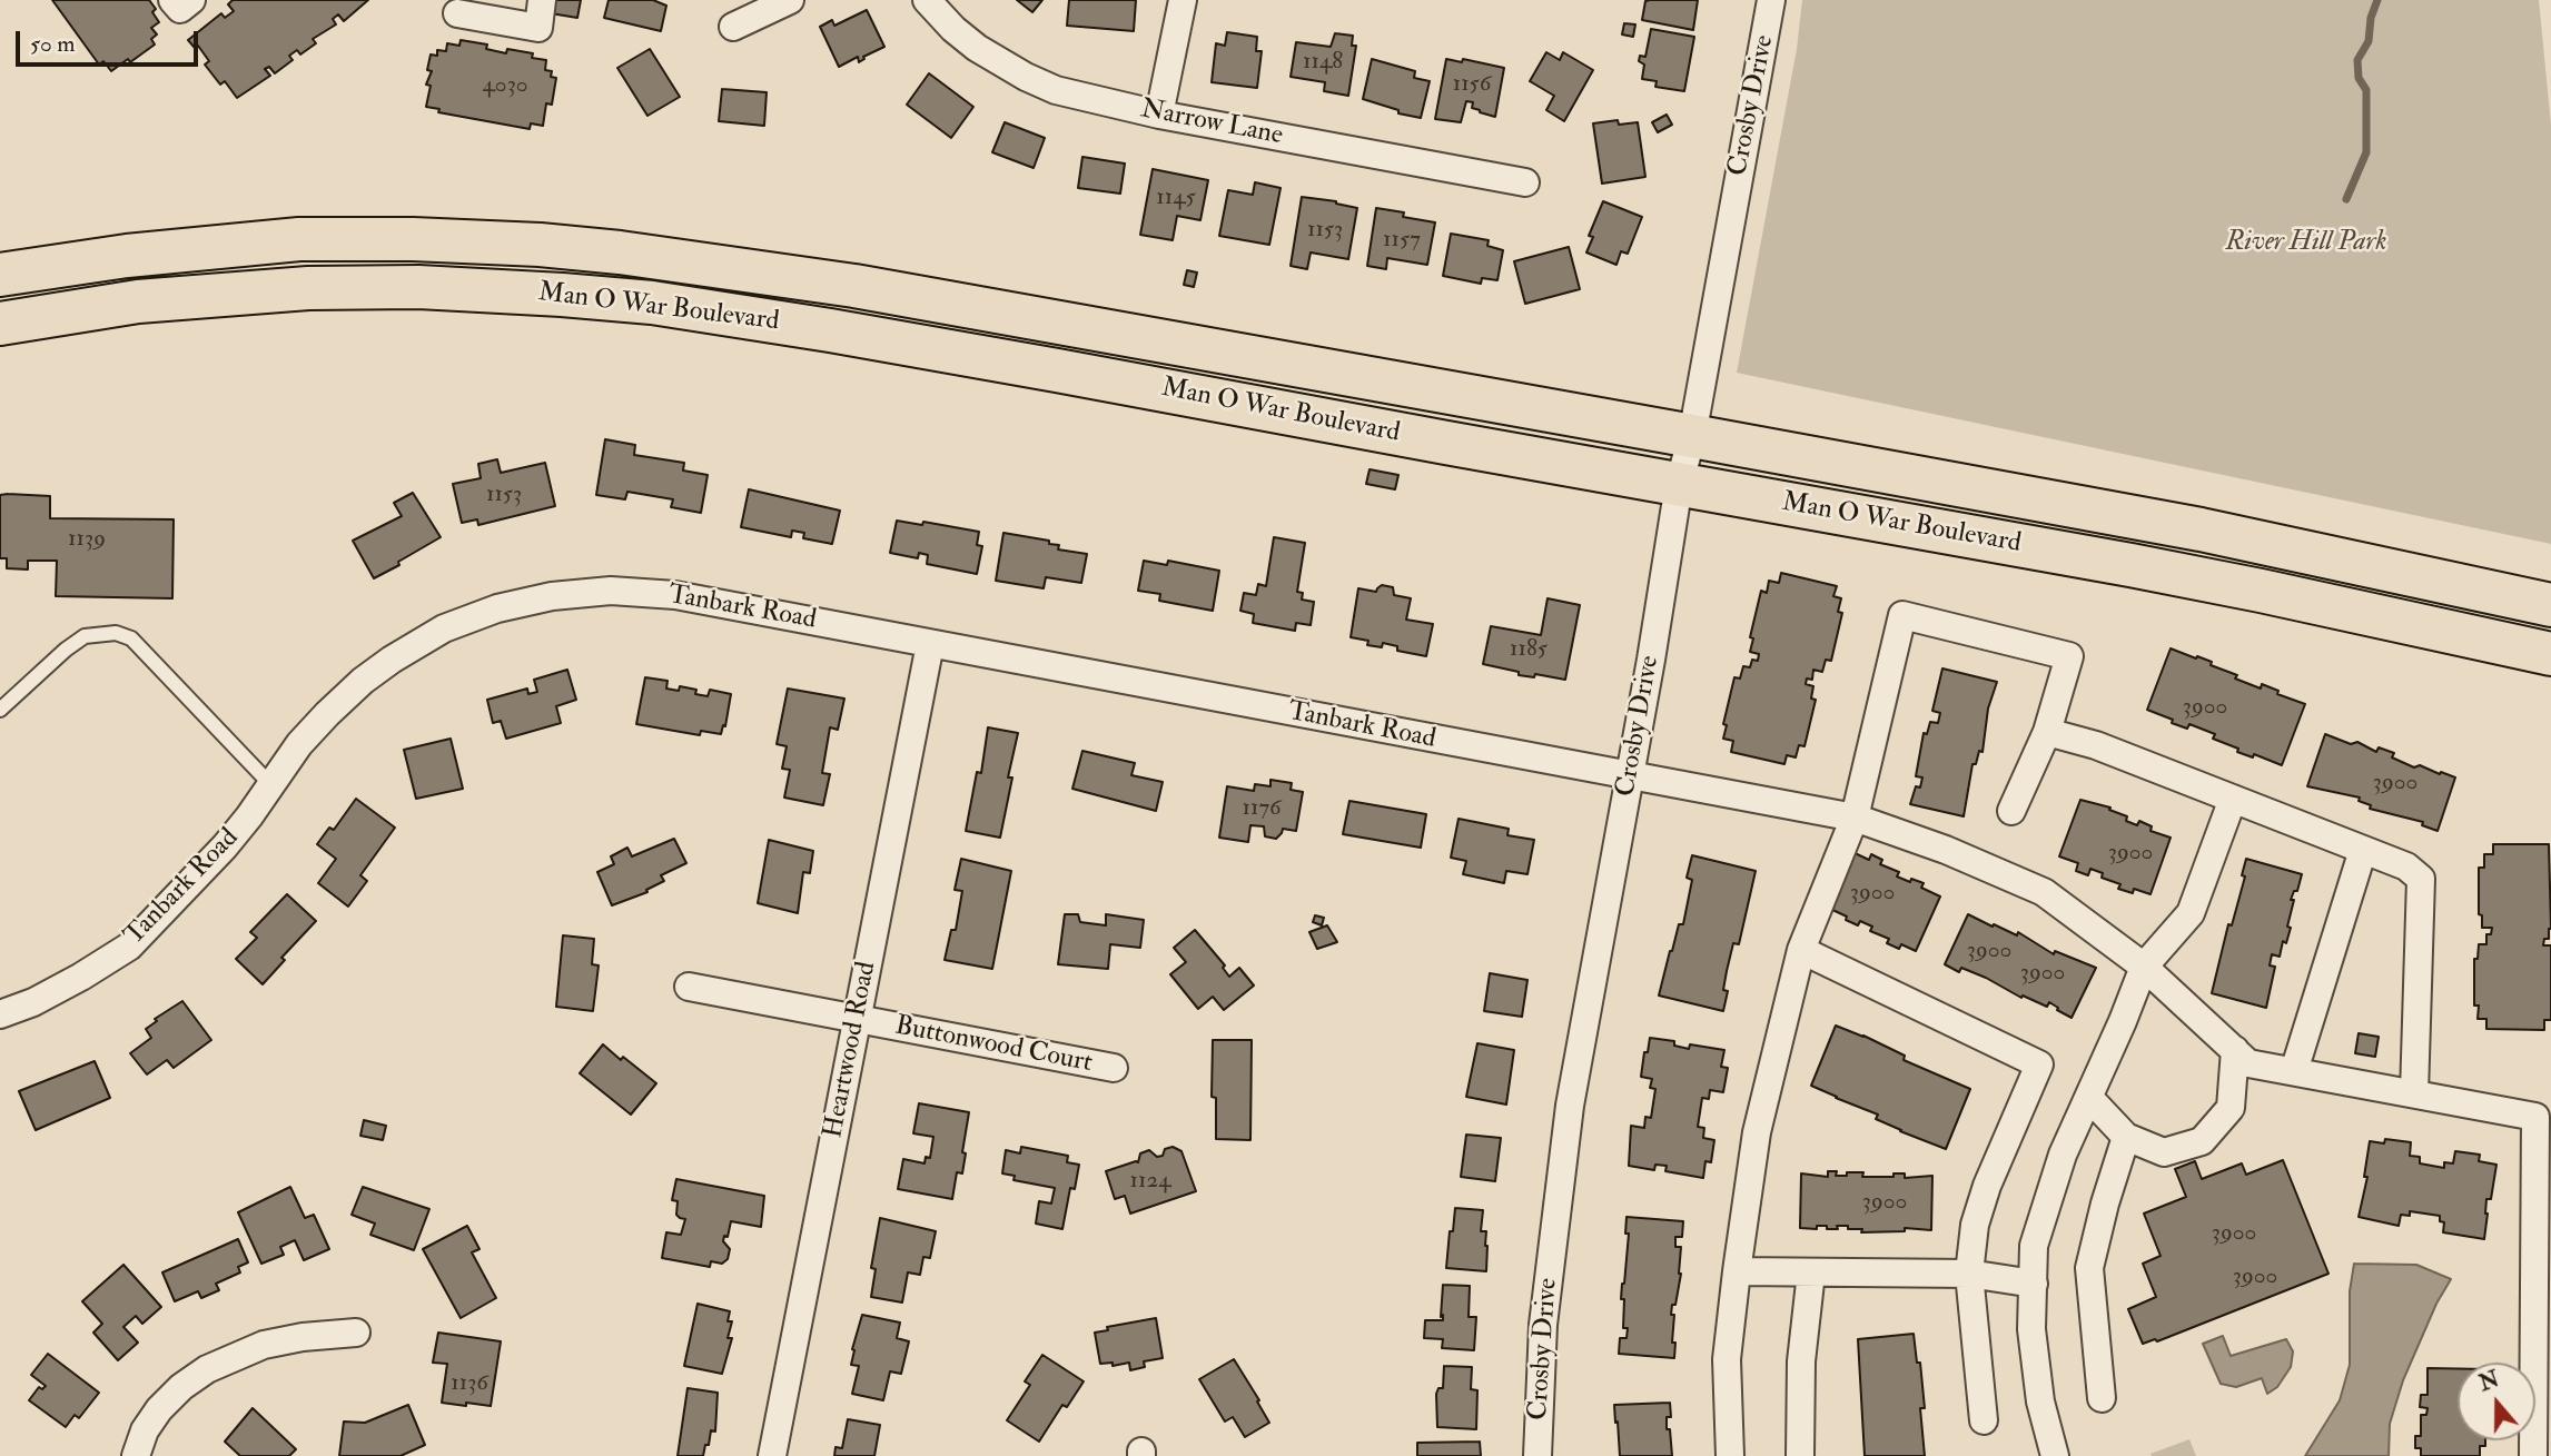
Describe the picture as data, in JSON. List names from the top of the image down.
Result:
{
  "streets": {
    "main road": ["Man O War Boulevard"],
    "street": [
      "Crosby Drive",
      "Narrow Lane",
      "Tanbark Road",
      "Buttonwood Court",
      "Heartwood Road"
    ]
  },
  "crossings": [
    ["Crosby Drive", "Man O War Boulevard"],
    ["Crosby Drive", "Tanbark Road"],
    ["Tanbark Road", "Heartwood Road"],
    ["Buttonwood Court", "Heartwood Road"]
  ],
  "parks": ["River Hill Park"],
  "house_numbers": [
    "1148",
    "1156",
    "4030",
    "1145",
    "1153",
    "1157",
    "1153",
    "1139",
    "1185",
    "3900",
    "3900",
    "1176",
    "3900",
    "3900",
    "3900",
    "3900",
    "1124",
    "3900",
    "3900",
    "3900",
    "1136"
  ],
  "scale_bar": "50 m",
  "north": "top"
}
